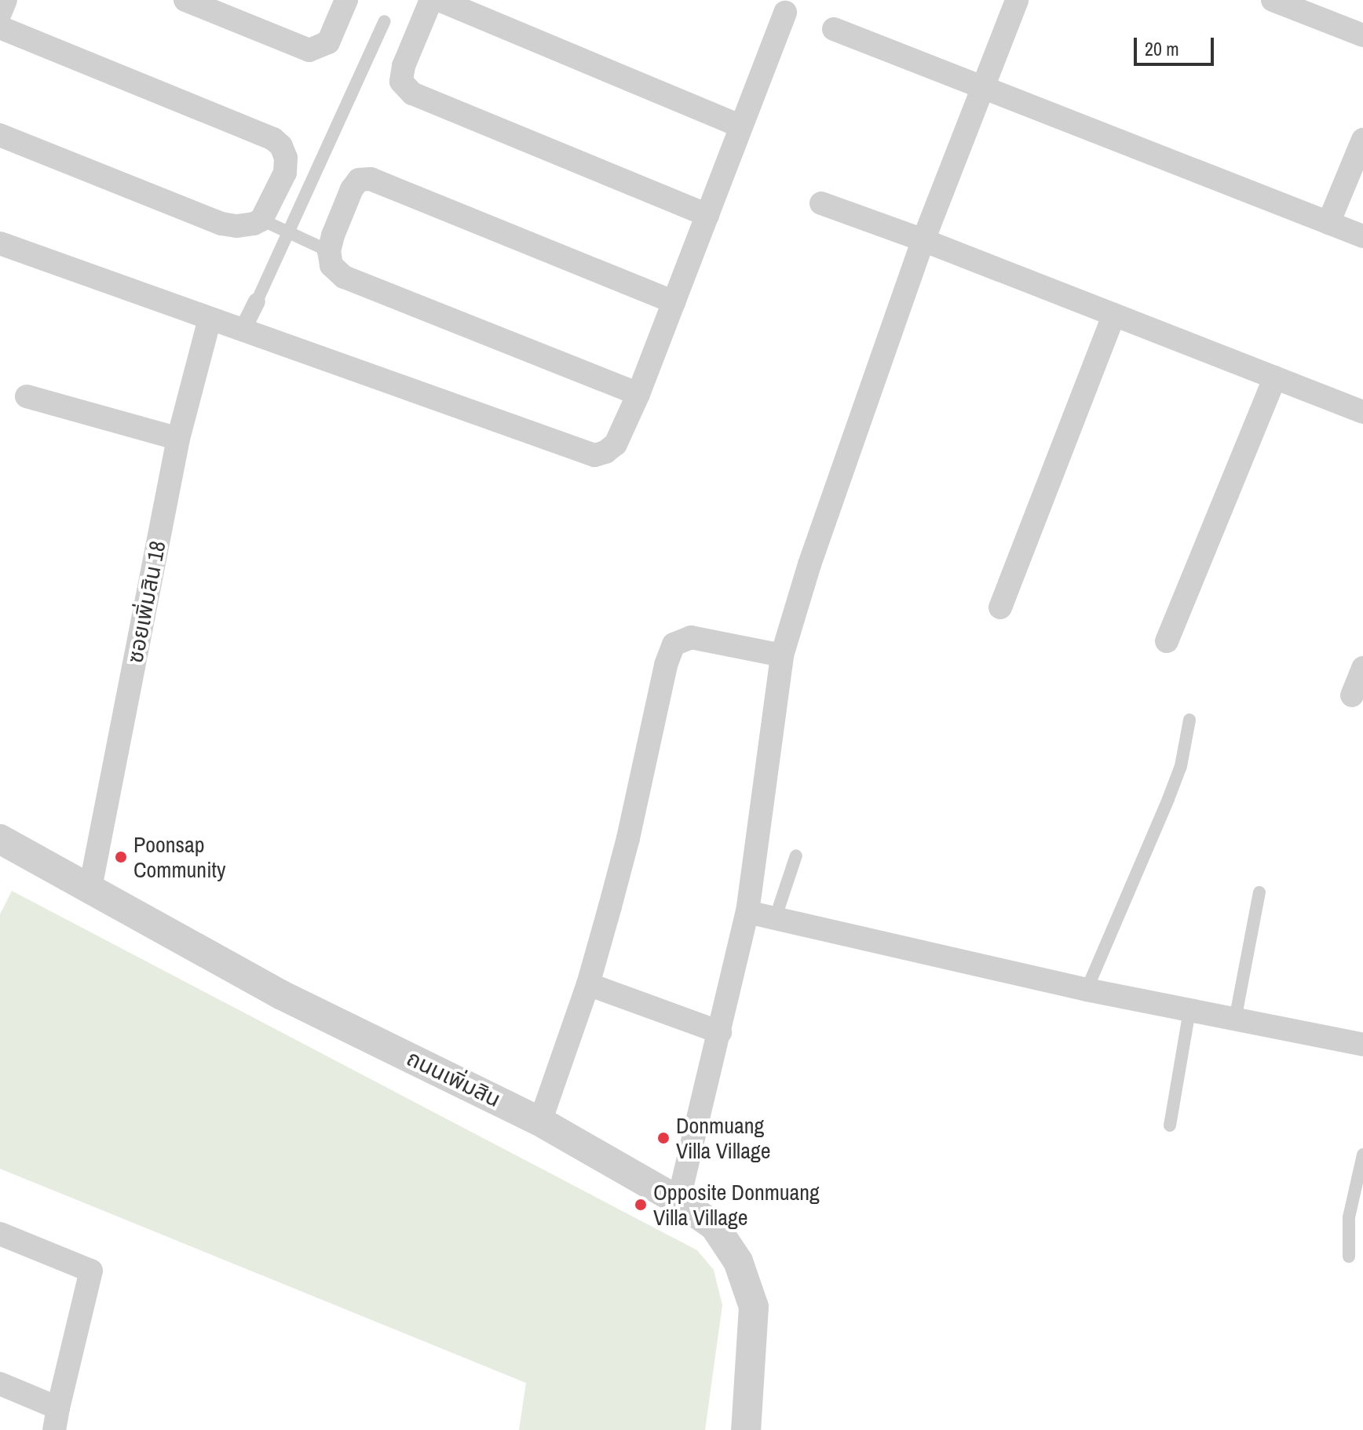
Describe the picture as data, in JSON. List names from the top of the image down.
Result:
{
  "streets": {
    "street": ["ซอยเพิ่มสิน 18", "ถนนเพิ่มสิน"]
  },
  "crossings": [
    ["ซอยเพิ่มสิน 18", "ถนนเพิ่มสิน"]
  ],
  "places": ["Poonsap Community", "Donmuang Villa Village", "Opposite Donmuang Villa Village"],
  "scale_bar": "20 m"
}
